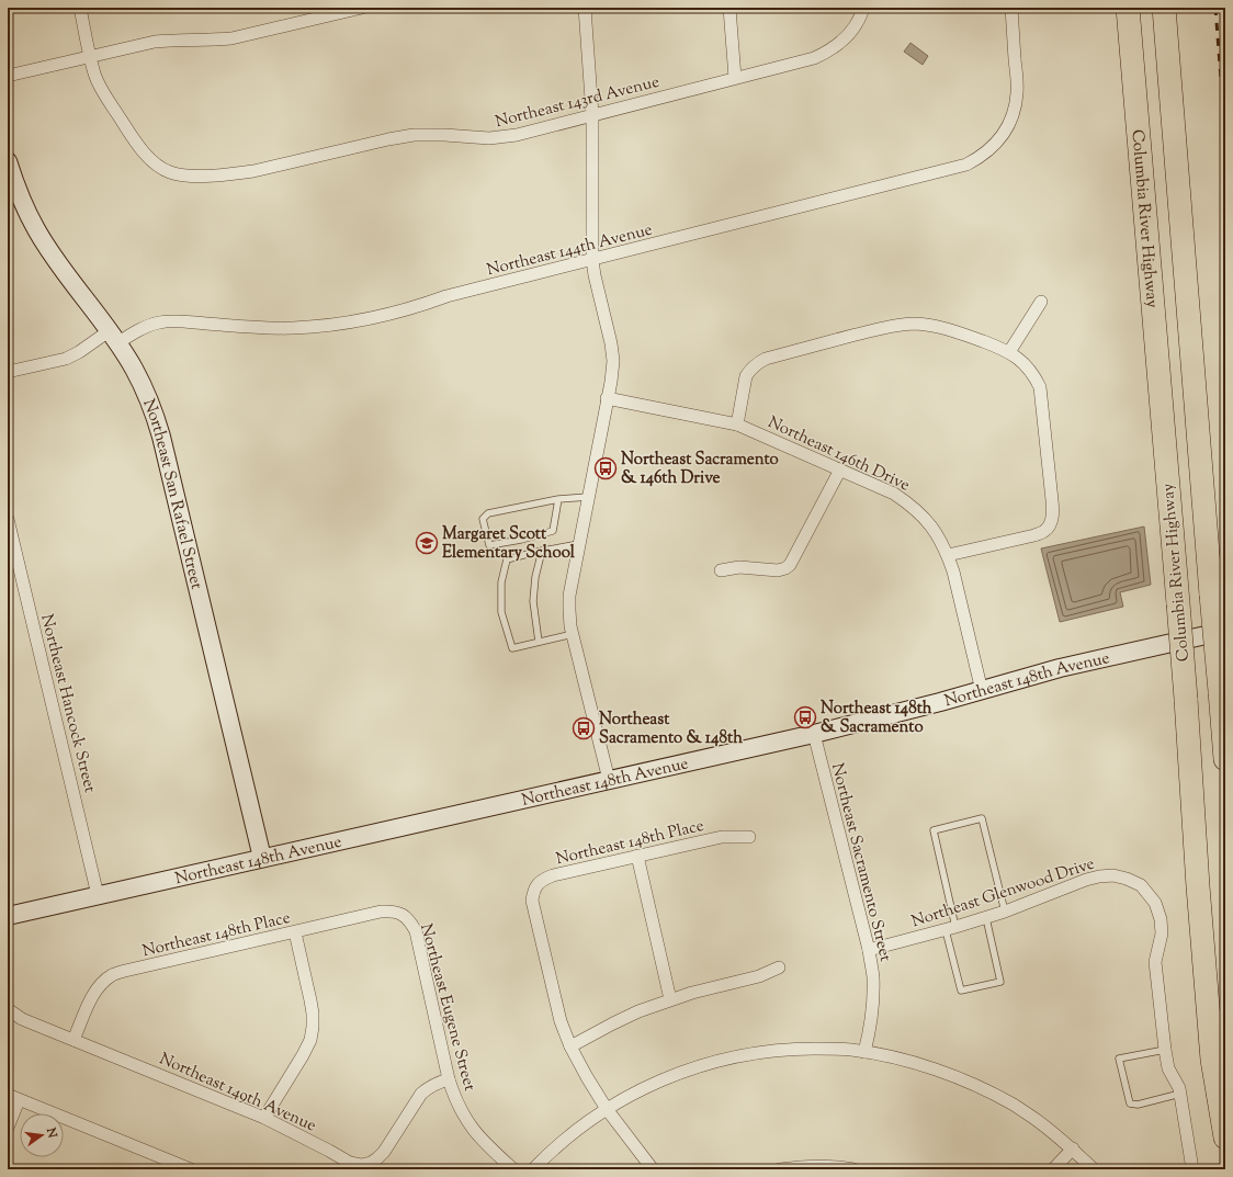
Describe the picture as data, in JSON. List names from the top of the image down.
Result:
{
  "streets": {
    "highway": ["Columbia River Highway"],
    "main road": ["Northeast San Rafael Street", "Northeast 148th Avenue"],
    "street": [
      "Northeast 143rd Avenue",
      "Northeast 144th Avenue",
      "Northeast 146th Drive",
      "Northeast Hancock Street",
      "Northeast 148th Place",
      "Northeast Sacramento Street",
      "Northeast Glenwood Drive",
      "Northeast Eugene Street",
      "Northeast 149th Avenue"
    ]
  },
  "crossings": [
    ["Northeast 144th Avenue", "Northeast San Rafael Street"],
    ["Northeast 146th Drive", "Northeast 148th Avenue"],
    ["Northeast San Rafael Street", "Northeast 148th Avenue"],
    ["Northeast 148th Avenue", "Northeast Hancock Street"],
    ["Northeast 148th Avenue", "Northeast Sacramento Street"],
    ["Northeast 148th Place", "Northeast Eugene Street"],
    ["Northeast 148th Place", "Northeast 149th Avenue"],
    ["Northeast Sacramento Street", "Northeast Glenwood Drive"],
    ["Northeast Eugene Street", "Northeast 149th Avenue"]
  ],
  "places": {
    "bus stop": ["Northeast Sacramento & 146th Drive", "Northeast 148th & Sacramento", "Northeast Sacramento & 148th"],
    "school or university": ["Margaret Scott Elementary School"]
  },
  "north": "right"
}
